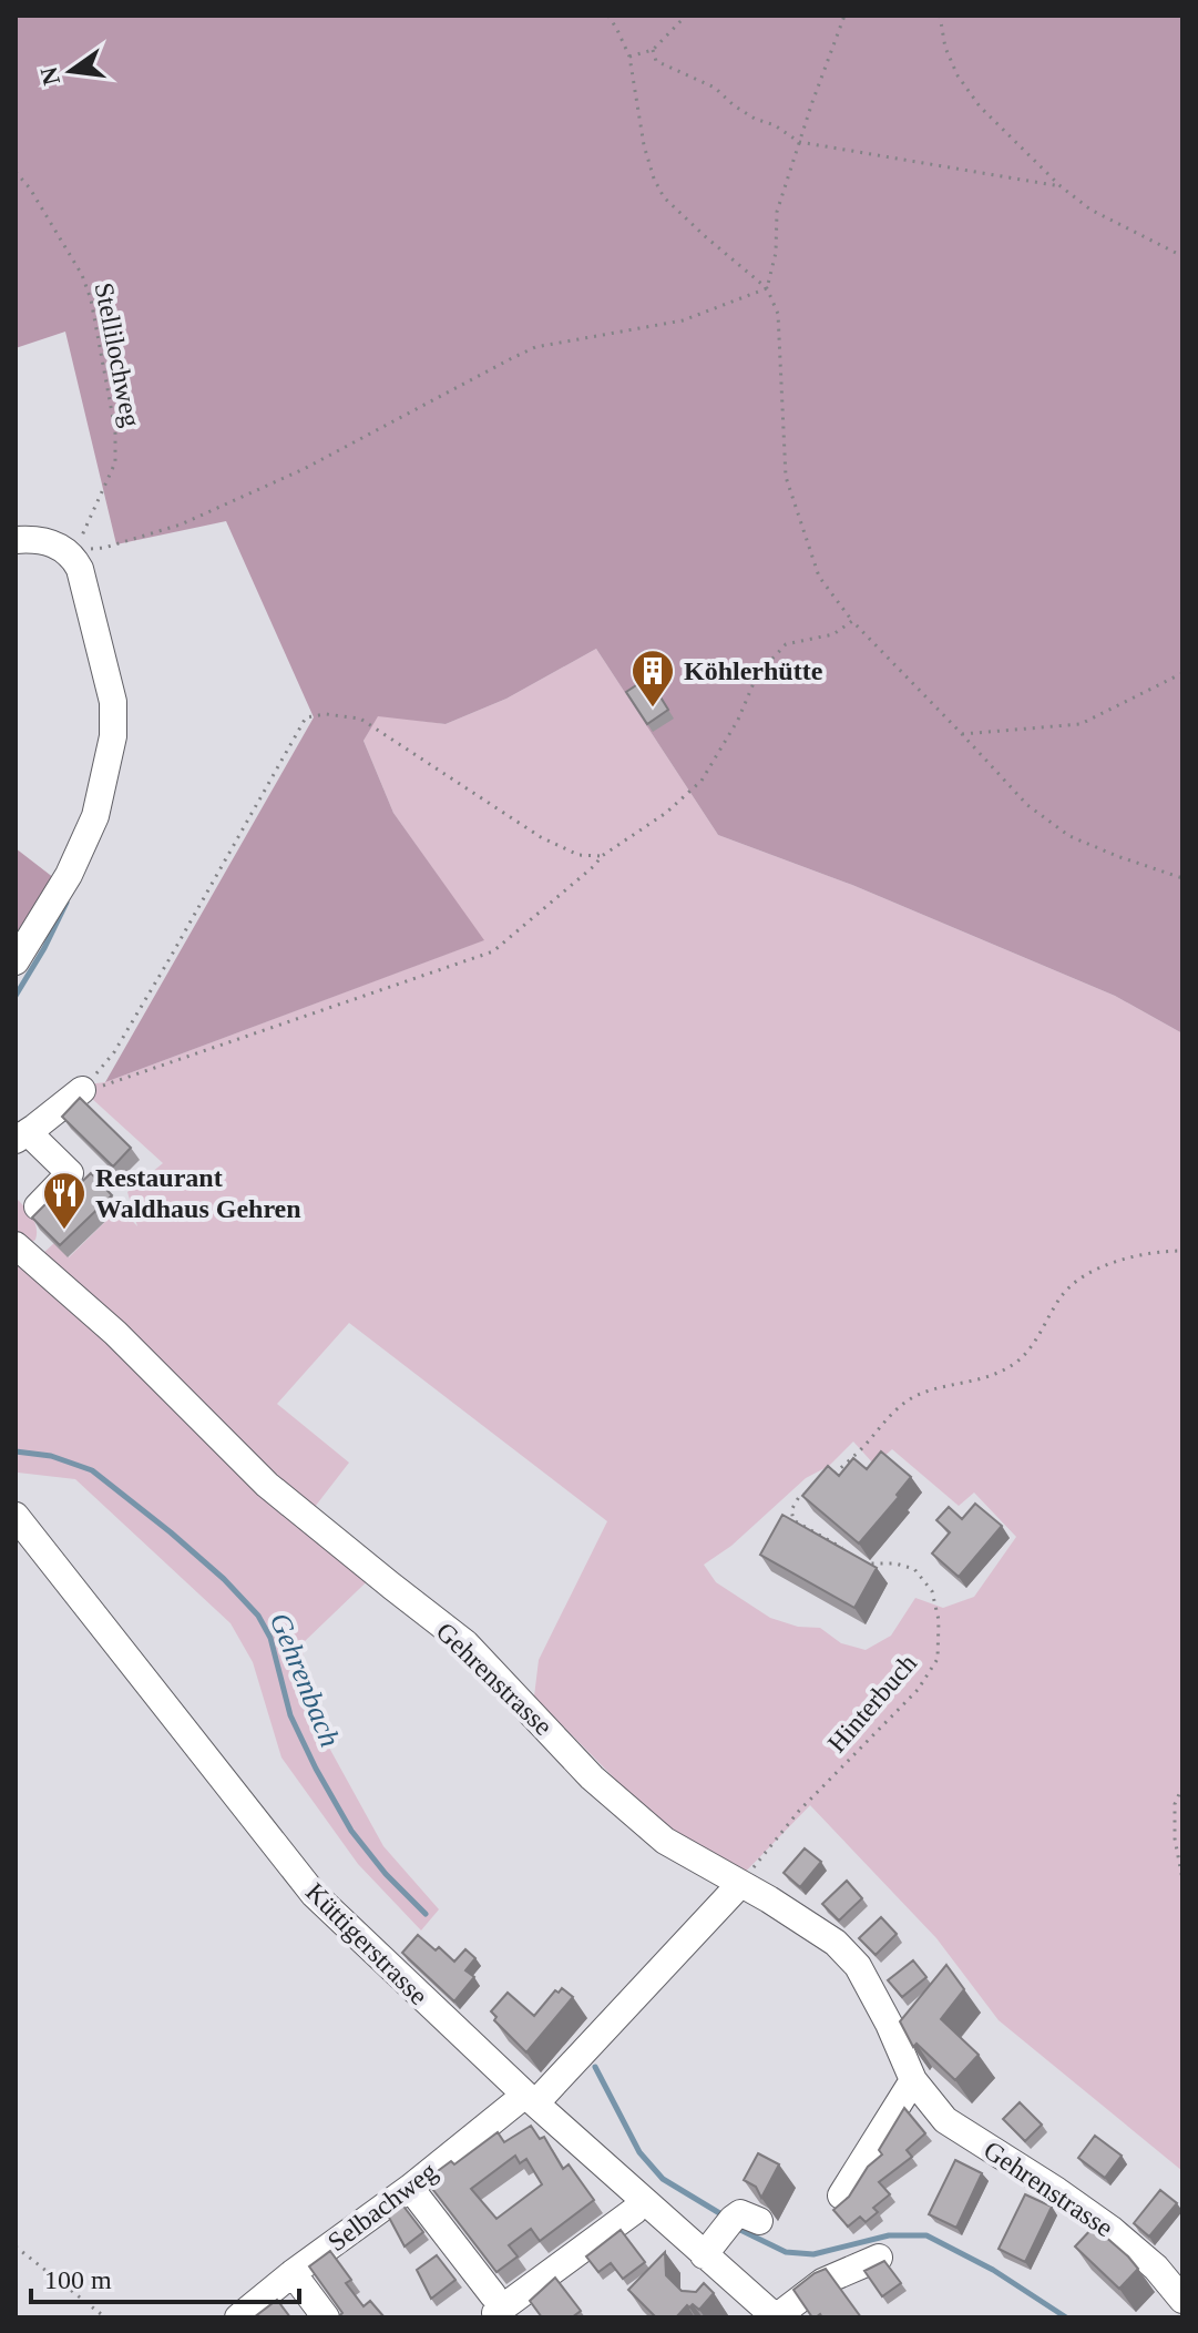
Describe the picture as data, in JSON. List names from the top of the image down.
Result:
{
  "streets": {
    "street": ["Gehrenstrasse", "Küttigerstrasse", "Selbachweg"],
    "path": ["Stellilochweg", "Hinterbuch"]
  },
  "crossings": [
    ["Gehrenstrasse", "Hinterbuch"],
    ["Gehrenstrasse", "Selbachweg"],
    ["Hinterbuch", "Selbachweg"],
    ["Küttigerstrasse", "Selbachweg"]
  ],
  "water": ["Gehrenbach"],
  "places": {
    "building": ["Köhlerhütte"],
    "restaurant": ["Restaurant Waldhaus Gehren"]
  },
  "scale_bar": "100 m",
  "north": "left"
}
